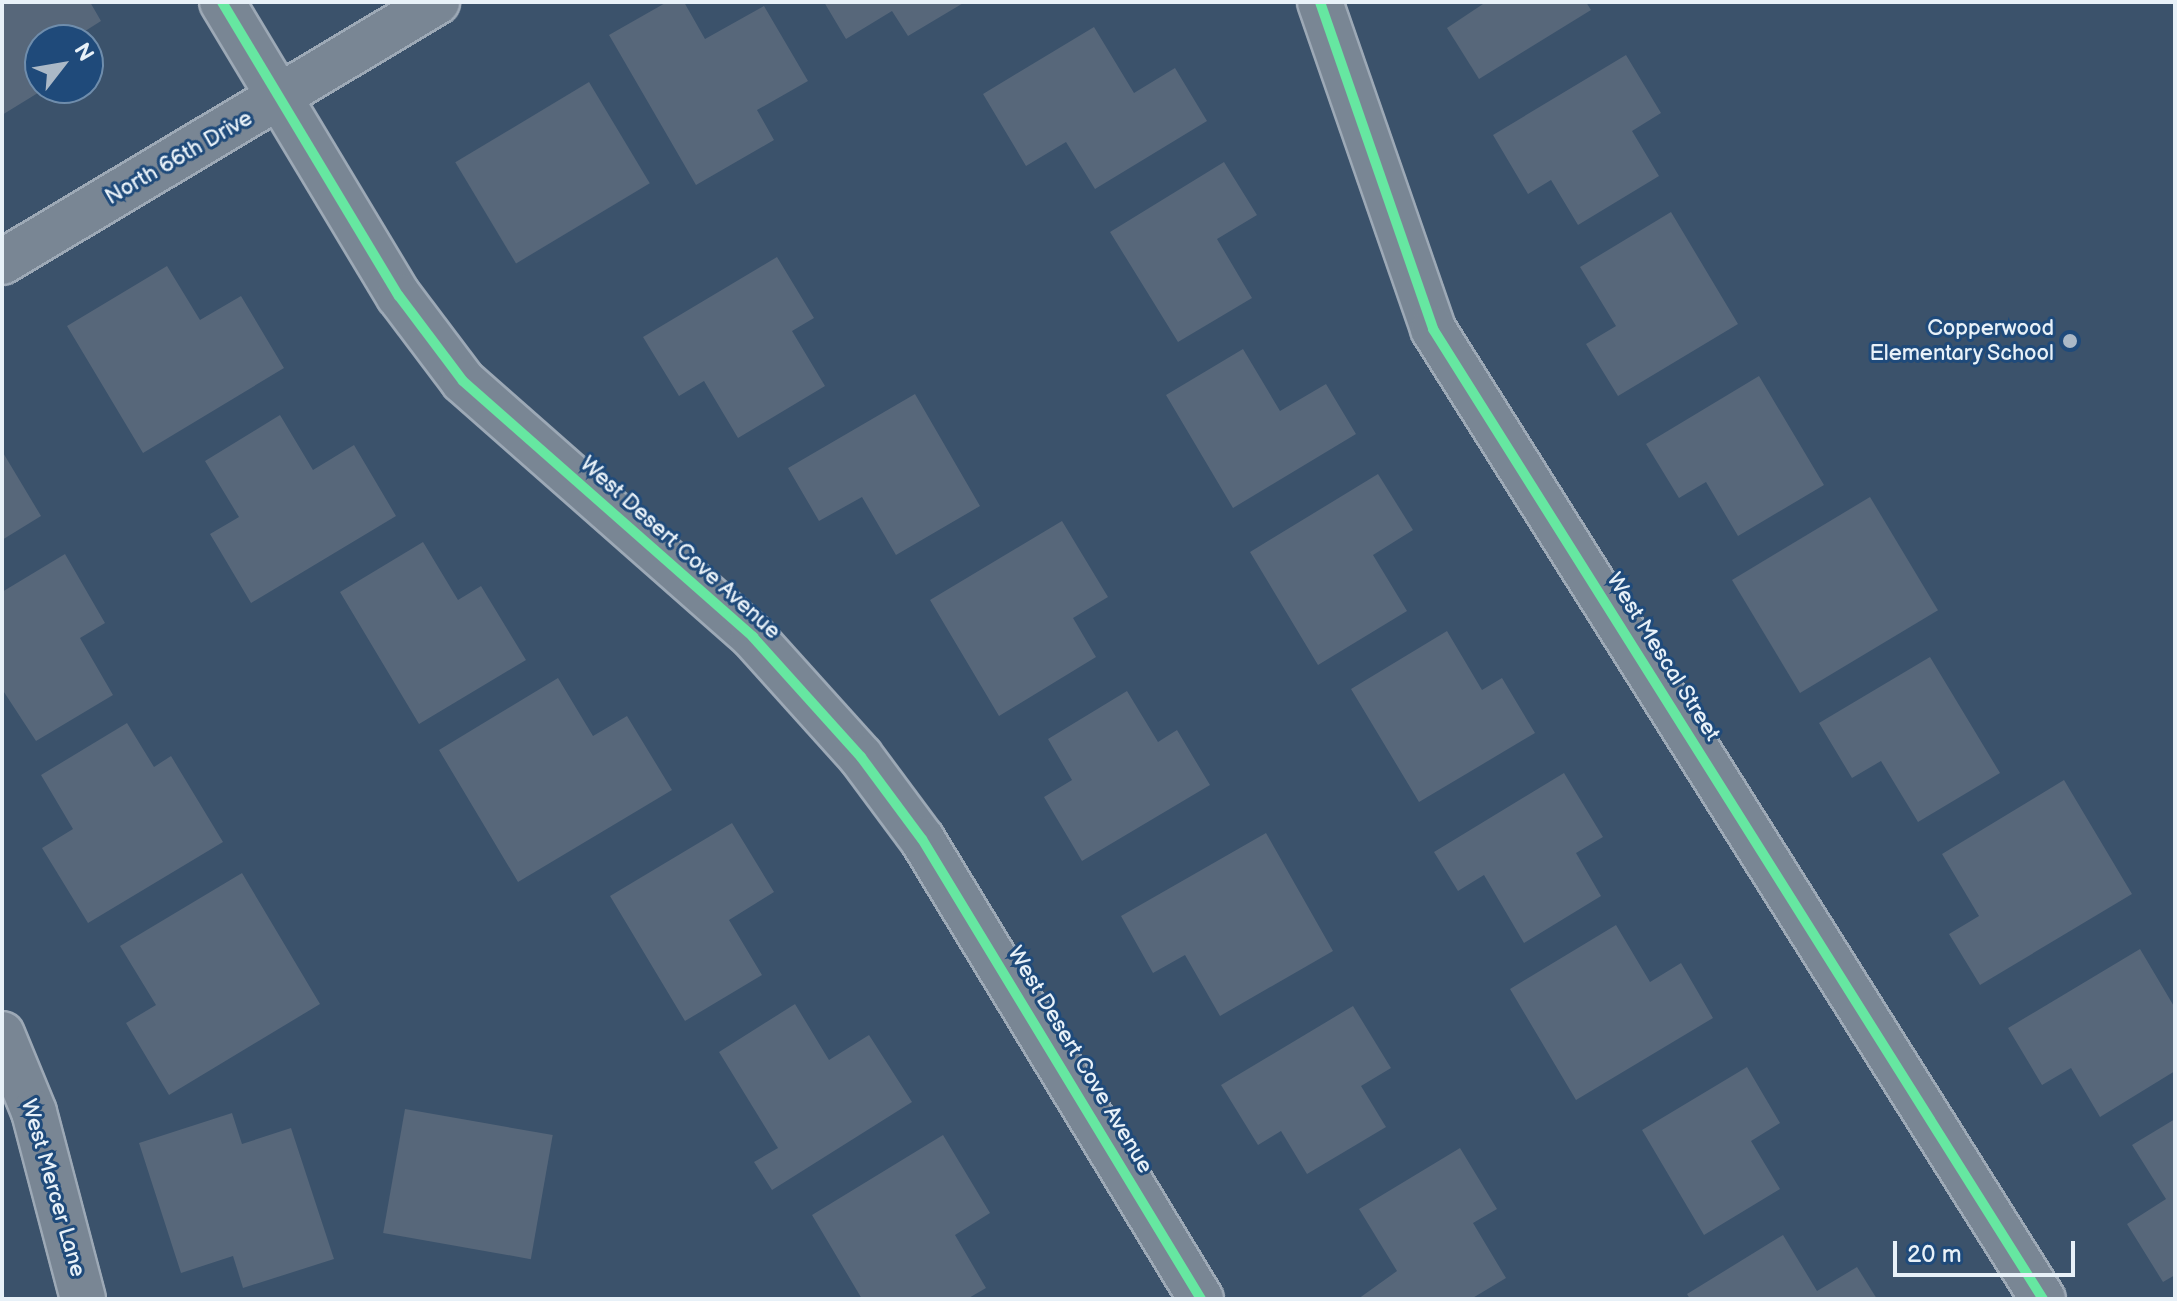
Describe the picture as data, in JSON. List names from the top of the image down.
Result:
{
  "streets": {
    "street": [
      "North 66th Drive",
      "West Desert Cove Avenue",
      "West Mescal Street",
      "West Mercer Lane"
    ]
  },
  "crossings": [
    ["North 66th Drive", "West Desert Cove Avenue"]
  ],
  "places": ["Copperwood Elementary School"],
  "scale_bar": "20 m",
  "north": "top right"
}
